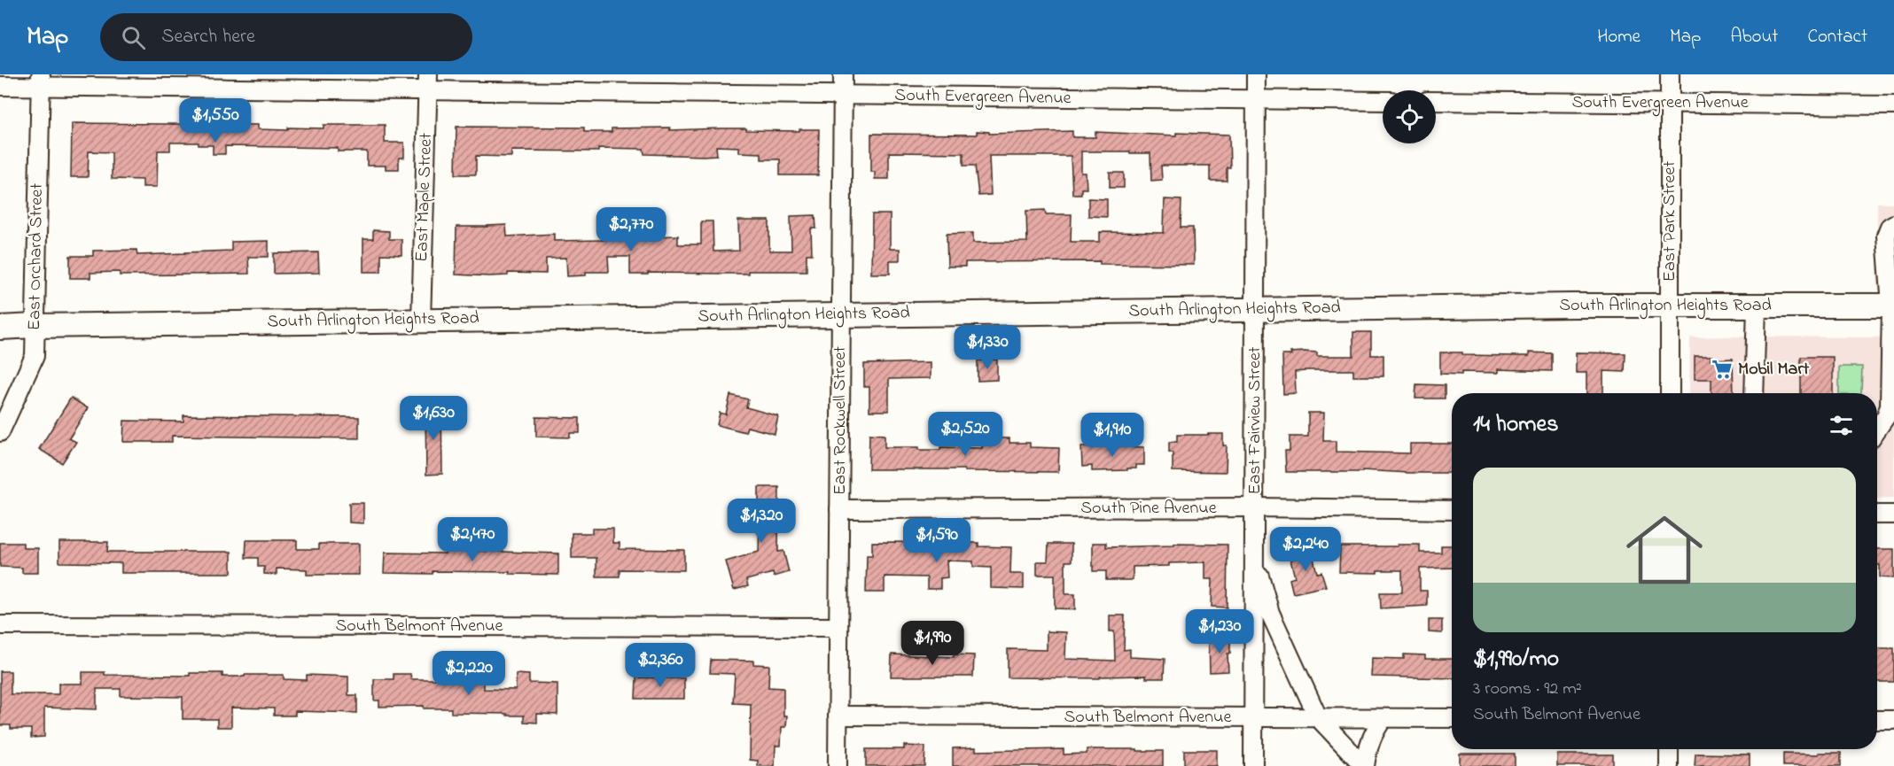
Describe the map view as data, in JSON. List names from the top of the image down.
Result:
{
  "streets": {
    "main road": ["South Arlington Heights Road"],
    "street": [
      "South Evergreen Avenue",
      "East Maple Street",
      "East Park Street",
      "East Orchard Street",
      "East Rockwell Street",
      "East Fairview Street",
      "South Pine Avenue",
      "South Belmont Avenue"
    ]
  },
  "crossings": [
    ["South Evergreen Avenue", "East Maple Street"],
    ["South Evergreen Avenue", "East Park Street"],
    ["South Evergreen Avenue", "East Orchard Street"],
    ["South Evergreen Avenue", "East Rockwell Street"],
    ["South Evergreen Avenue", "East Fairview Street"],
    ["East Maple Street", "South Arlington Heights Road"],
    ["East Park Street", "South Arlington Heights Road"],
    ["East Orchard Street", "South Arlington Heights Road"],
    ["South Arlington Heights Road", "East Rockwell Street"],
    ["South Arlington Heights Road", "East Fairview Street"],
    ["East Rockwell Street", "South Pine Avenue"],
    ["East Rockwell Street", "South Belmont Avenue"],
    ["East Fairview Street", "South Pine Avenue"],
    ["East Fairview Street", "South Belmont Avenue"]
  ],
  "places": {
    "supermarket": ["Mobil Mart"]
  },
  "page": {
    "header": "Map",
    "search": "Search here",
    "nav": [
      "Home",
      "Map",
      "About",
      "Contact"
    ],
    "price": [
      "$1,550",
      "$2,770",
      "$1,330",
      "$1,630",
      "$2,520",
      "$1,910",
      "$1,320",
      "$2,470",
      "$1,590",
      "$2,240",
      "$1,230",
      "$1,990",
      "$2,360",
      "$2,220"
    ],
    "heading": "14 homes",
    "list": [
      {
        "name": "$1,990/mo",
        "note": "3 rooms · 92 m² · South Belmont Avenue"
      }
    ]
  }
}
